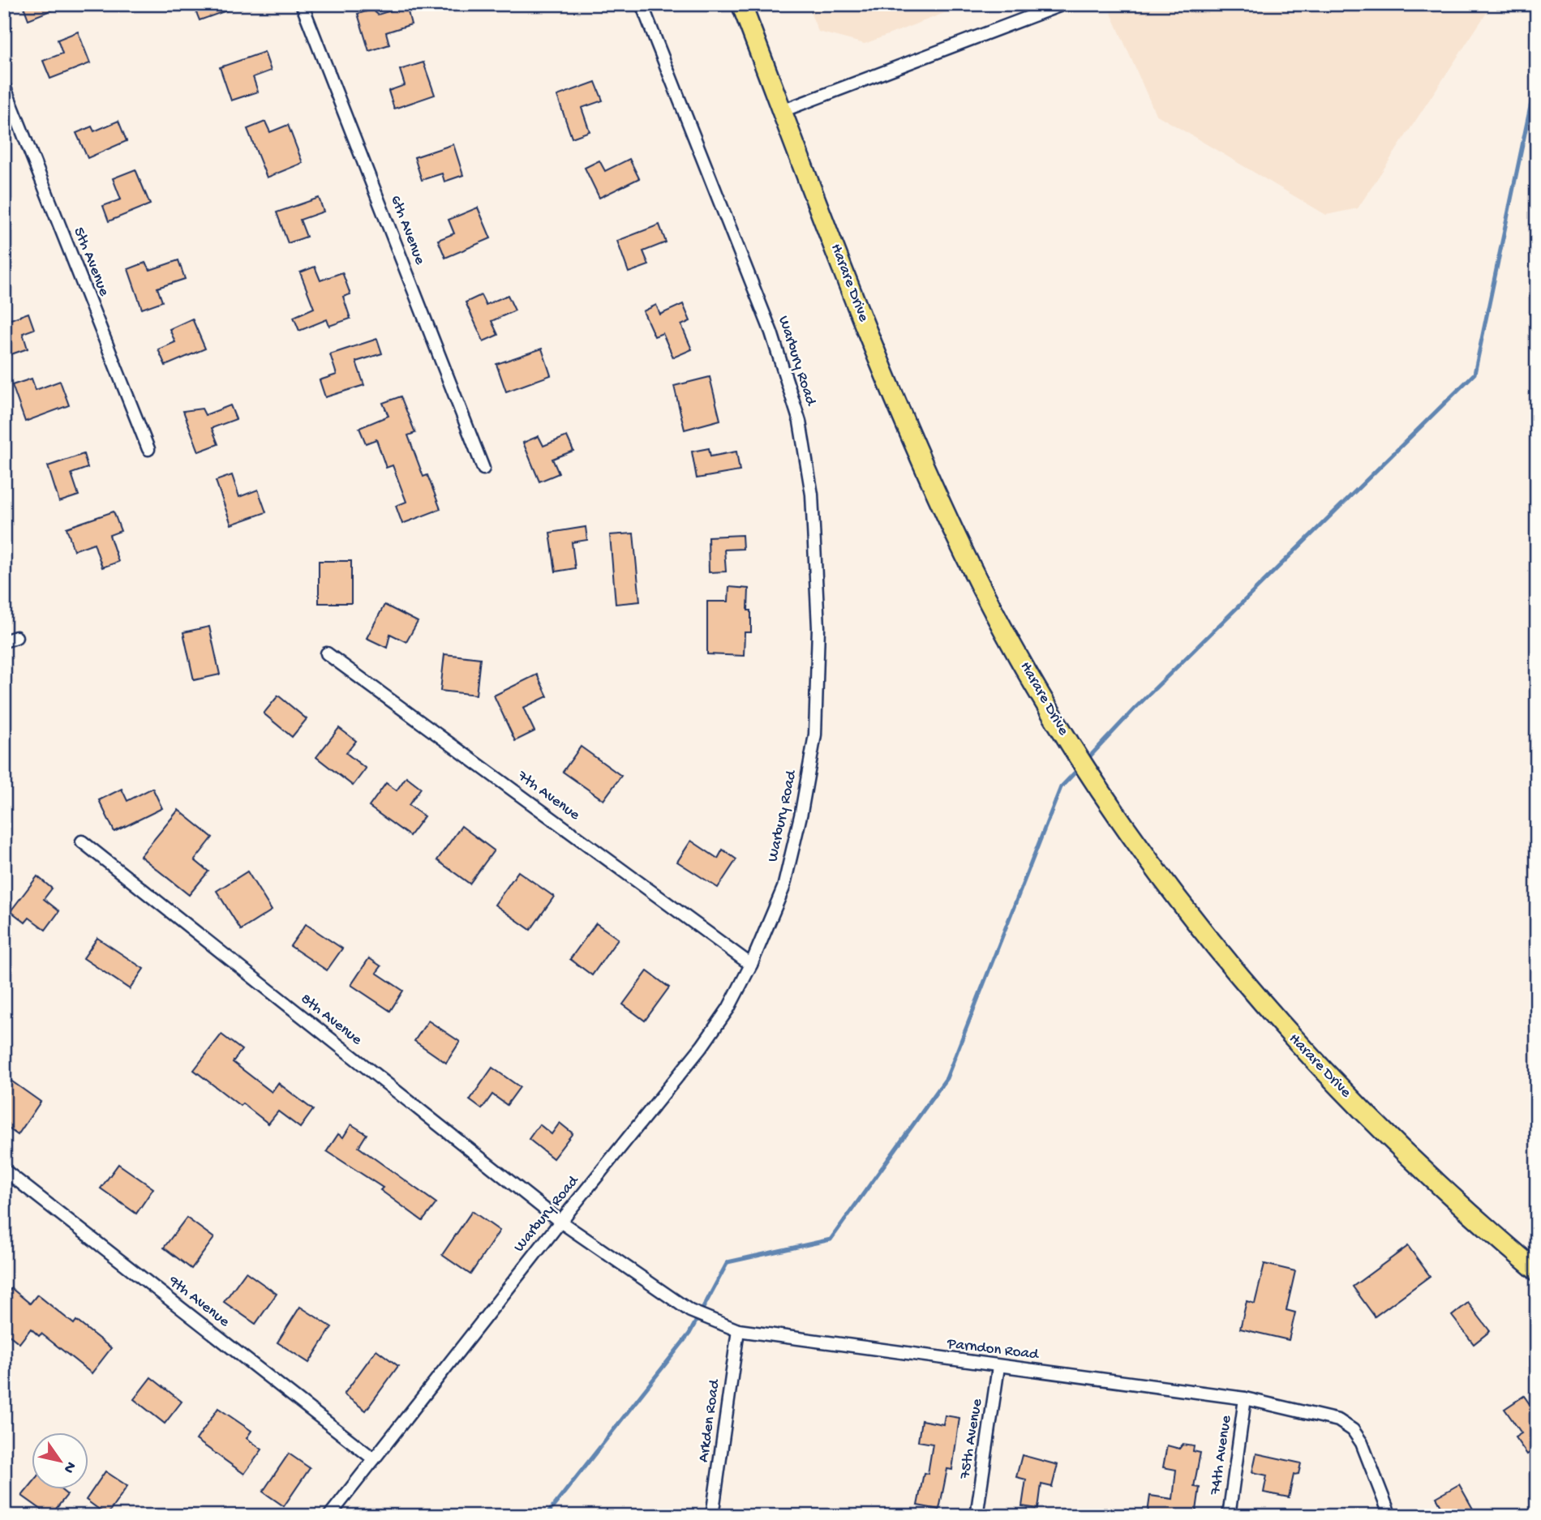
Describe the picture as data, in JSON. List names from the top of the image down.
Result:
{
  "streets": {
    "main road": ["Harare Drive"],
    "street": [
      "6th Avenue",
      "5th Avenue",
      "Warbury Road",
      "7th Avenue",
      "8th Avenue",
      "9th Avenue",
      "Parndon Road",
      "Arkden Road",
      "75th Avenue",
      "74th Avenue"
    ]
  },
  "crossings": [
    ["Warbury Road", "7th Avenue"],
    ["Warbury Road", "8th Avenue"],
    ["Warbury Road", "9th Avenue"],
    ["Warbury Road", "Parndon Road"],
    ["8th Avenue", "Parndon Road"],
    ["Parndon Road", "Arkden Road"],
    ["Parndon Road", "75th Avenue"],
    ["Parndon Road", "74th Avenue"]
  ],
  "north": "bottom right"
}
